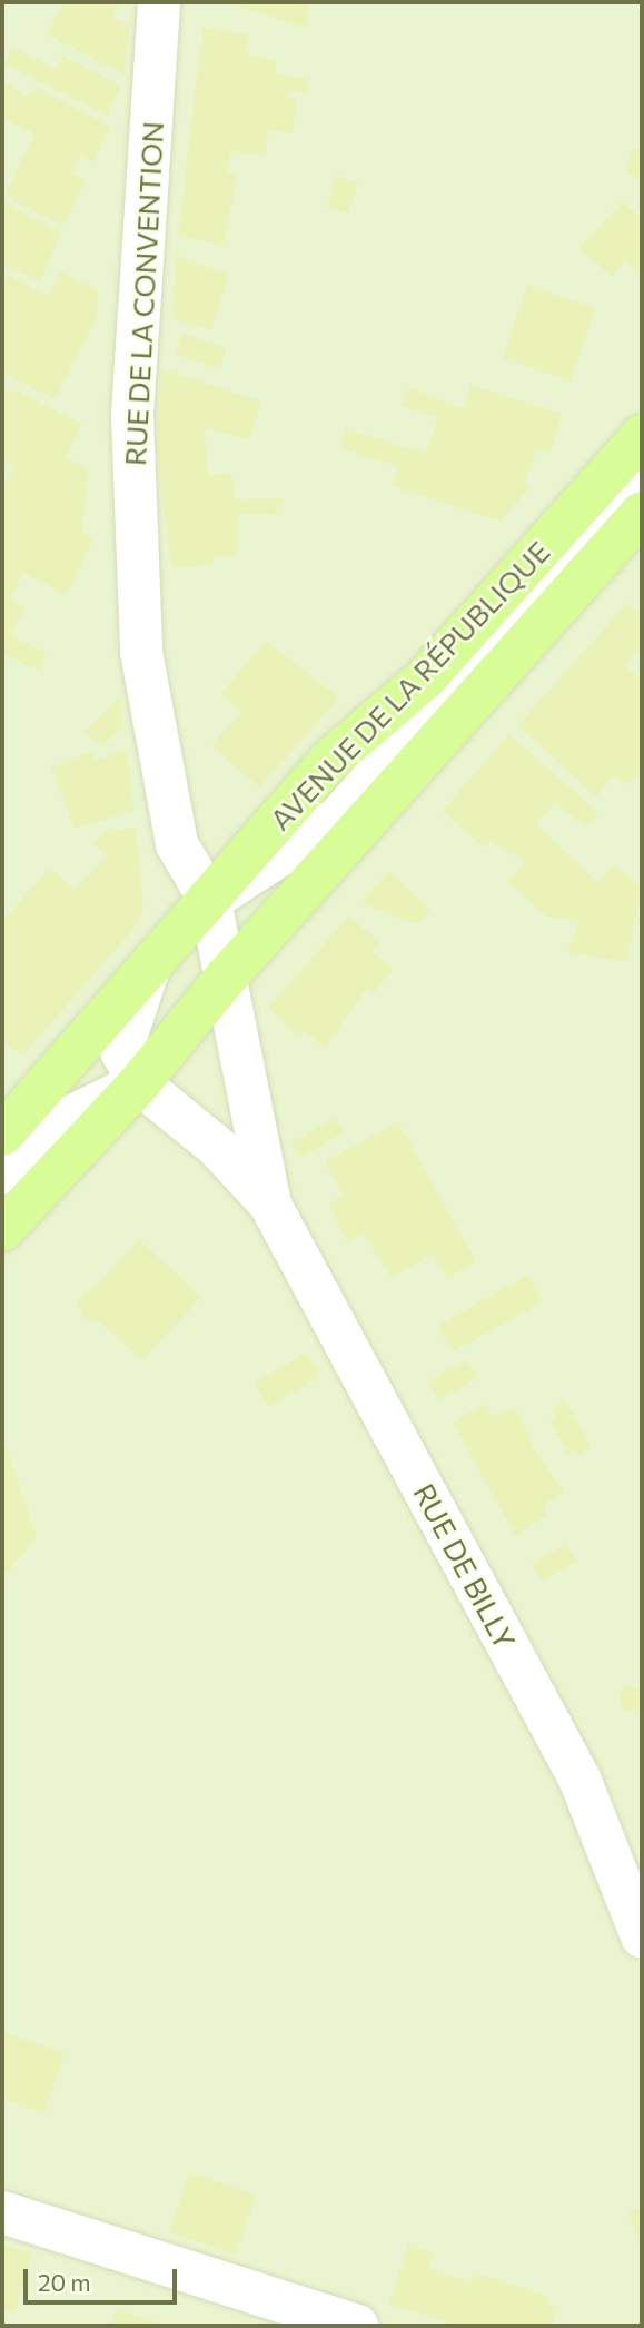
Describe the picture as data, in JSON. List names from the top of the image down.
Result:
{
  "streets": {
    "main road": ["AVENUE DE LA RÉPUBLIQUE"],
    "street": ["RUE DE LA CONVENTION", "RUE DE BILLY"]
  },
  "crossings": [
    ["RUE DE LA CONVENTION", "AVENUE DE LA RÉPUBLIQUE"],
    ["RUE DE LA CONVENTION", "RUE DE BILLY"],
    ["AVENUE DE LA RÉPUBLIQUE", "RUE DE BILLY"]
  ],
  "scale_bar": "20 m"
}
